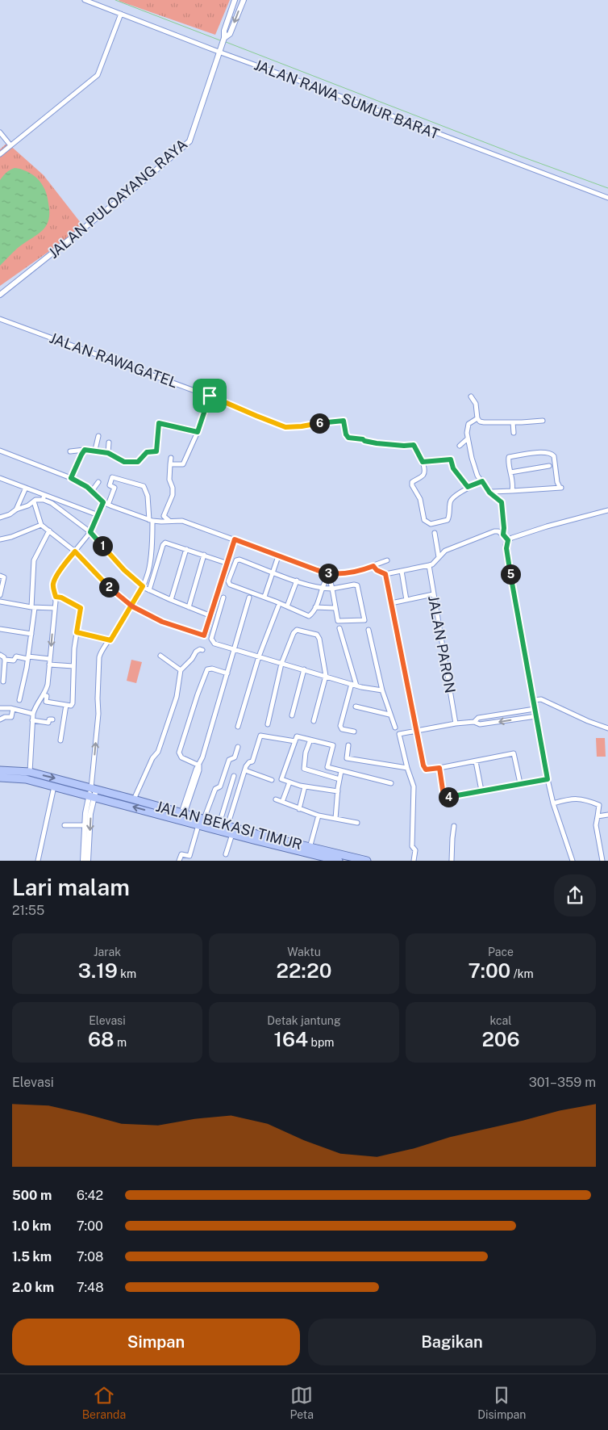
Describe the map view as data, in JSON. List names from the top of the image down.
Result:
{
  "streets": {
    "main road": ["JALAN BEKASI TIMUR"],
    "street": [
      "JALAN RAWA SUMUR BARAT",
      "JALAN PULOAYANG RAYA",
      "JALAN RAWAGATEL",
      "JALAN PARON"
    ]
  },
  "crossings": [
    ["JALAN RAWA SUMUR BARAT", "JALAN PULOAYANG RAYA"]
  ],
  "page": {
    "pins": [
      "6",
      "1",
      "3",
      "5",
      "2",
      "4"
    ],
    "heading": ["Lari malam", "21:55"],
    "stats": [
      ["Jarak", "3.19 km"],
      ["Waktu", "22:20"],
      ["Pace", "7:00 /km"],
      ["Elevasi", "68 m"],
      ["Detak jantung", "164 bpm"],
      ["kcal", "206"]
    ],
    "chart": ["Elevasi", "301–359 m"],
    "list": [
      {
        "name": "500 m",
        "note": "6:42"
      },
      {
        "name": "1.0 km",
        "note": "7:00"
      },
      {
        "name": "1.5 km",
        "note": "7:08"
      },
      {
        "name": "2.0 km",
        "note": "7:48"
      }
    ],
    "buttons": ["Simpan", "Bagikan"],
    "tabs": ["Beranda", "Peta", "Disimpan"]
  }
}
